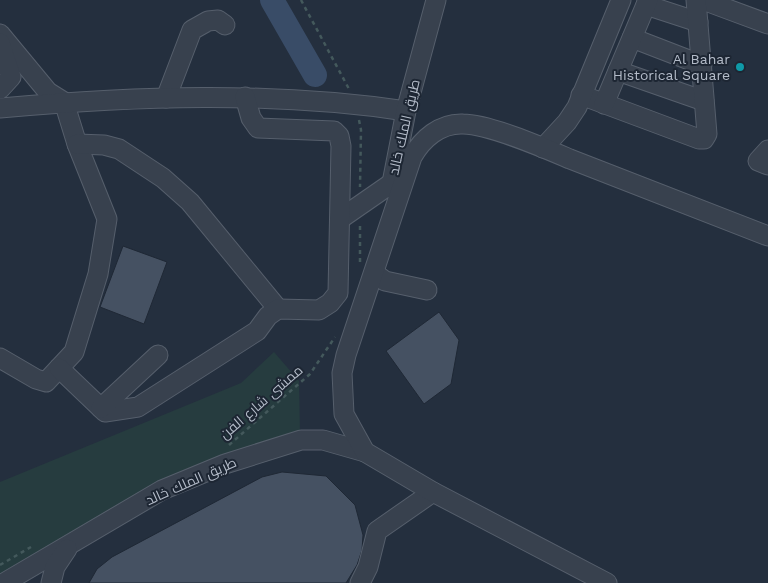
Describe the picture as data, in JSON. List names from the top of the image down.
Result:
{
  "streets": {
    "street": ["طريق الملك خالد"],
    "path": ["ممشى شارع الفن"]
  },
  "places": ["Al Bahar Historical Square"]
}
